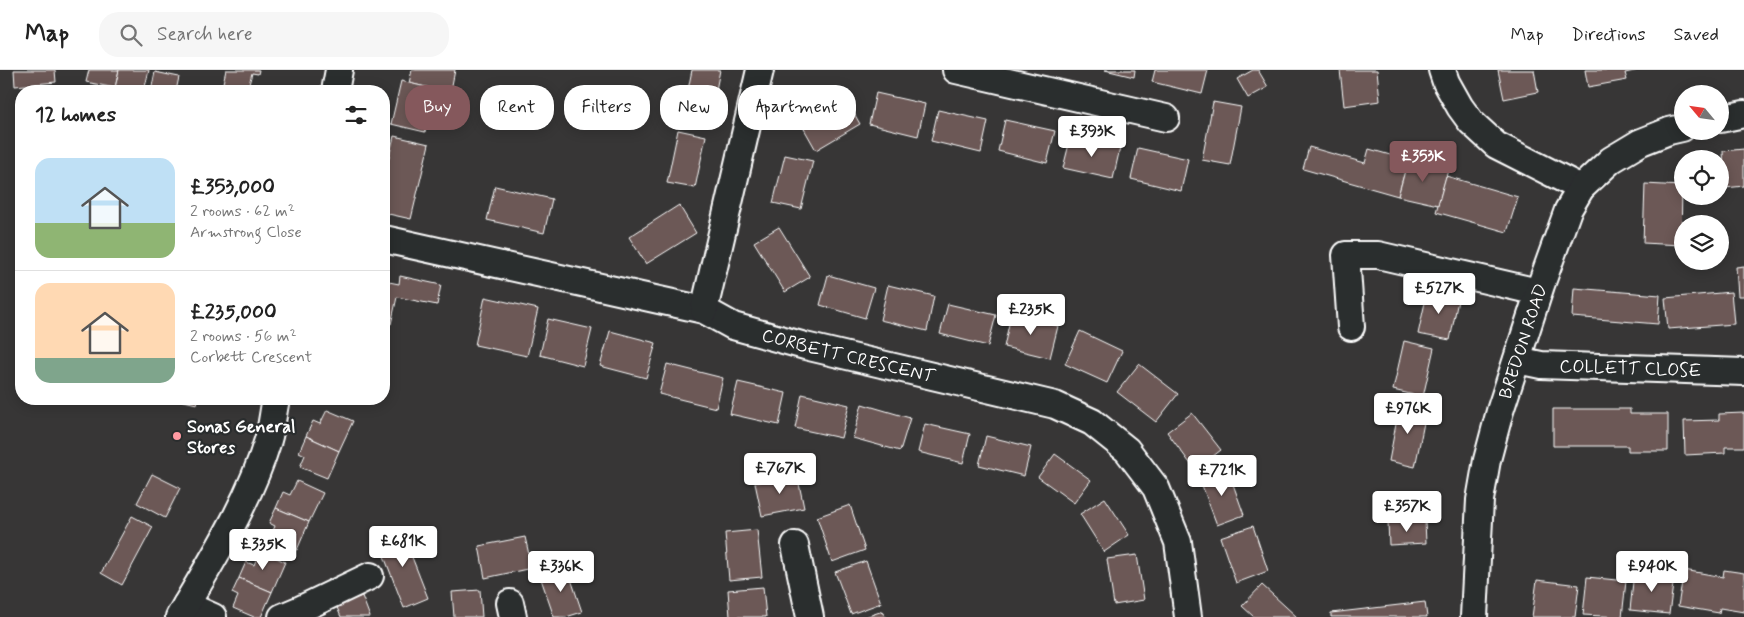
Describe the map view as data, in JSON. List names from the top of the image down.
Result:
{
  "streets": {
    "street": ["BREDON ROAD", "CORBETT CRESCENT", "COLLETT CLOSE"]
  },
  "crossings": [
    ["BREDON ROAD", "COLLETT CLOSE"]
  ],
  "places": ["Sonas General Stores"],
  "north": "top left",
  "page": {
    "header": "Map",
    "search": "Search here",
    "nav": ["Map", "Directions", "Saved"],
    "chip": [
      "Buy",
      "Rent",
      "Filters",
      "New",
      "Apartment"
    ],
    "heading": "12 homes",
    "price": [
      "£393K",
      "£353K",
      "£527K",
      "£235K",
      "£976K",
      "£767K",
      "£721K",
      "£357K",
      "£681K",
      "£335K",
      "£336K",
      "£940K"
    ],
    "list": [
      {
        "name": "£353,000",
        "note": "2 rooms · 62 m² · Armstrong Close"
      },
      {
        "name": "£235,000",
        "note": "2 rooms · 56 m² · Corbett Crescent"
      }
    ]
  }
}
